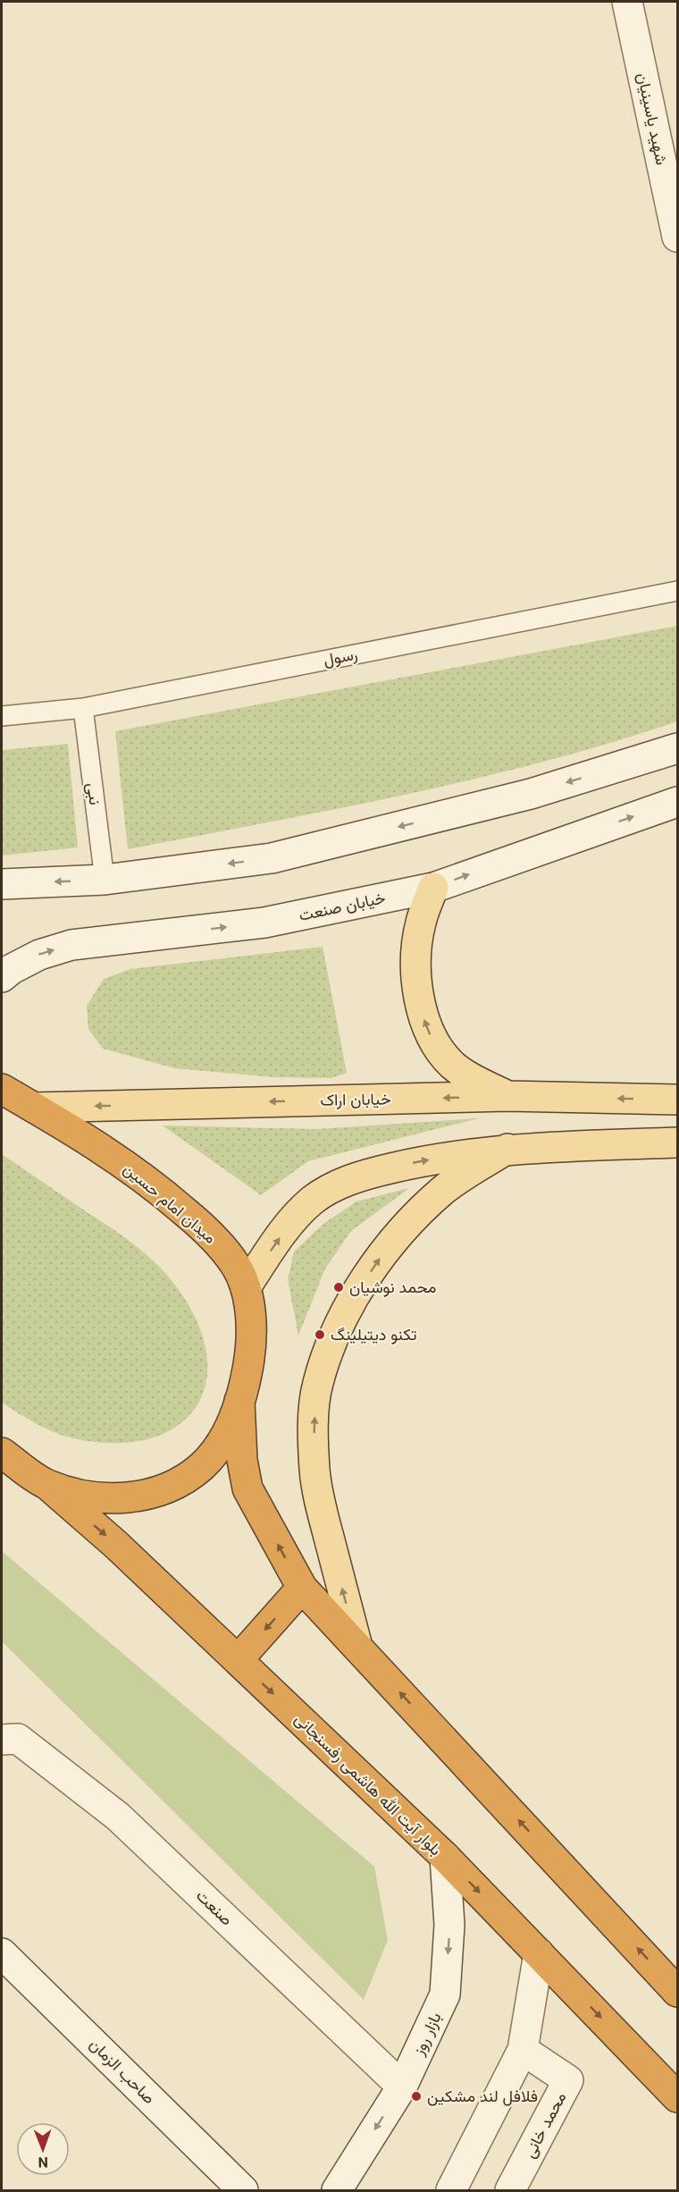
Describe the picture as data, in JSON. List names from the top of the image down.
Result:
{
  "streets": {
    "highway": ["میدان امام حسین", "بلوار آیت الله هاشمی رفسنجانی"],
    "main road": ["خیابان اراک"],
    "street": [
      "شهید یاسینیان",
      "خیابان صنعت",
      "صنعت",
      "بازار روز",
      "صاحب الزمان",
      "محمد خانی"
    ],
    "lane": ["رسول", "نبی"]
  },
  "crossings": [
    ["رسول", "نبی"],
    ["خیابان اراک", "میدان امام حسین"],
    ["میدان امام حسین", "بلوار آیت الله هاشمی رفسنجانی"],
    ["بلوار آیت الله هاشمی رفسنجانی", "بازار روز"],
    ["صنعت", "بازار روز"]
  ],
  "one_way": ["خیابان اراک"],
  "places": ["محمد نوشیان", "تکنو دیتیلینگ", "فلافل لند مشکین"],
  "north": "bottom"
}
